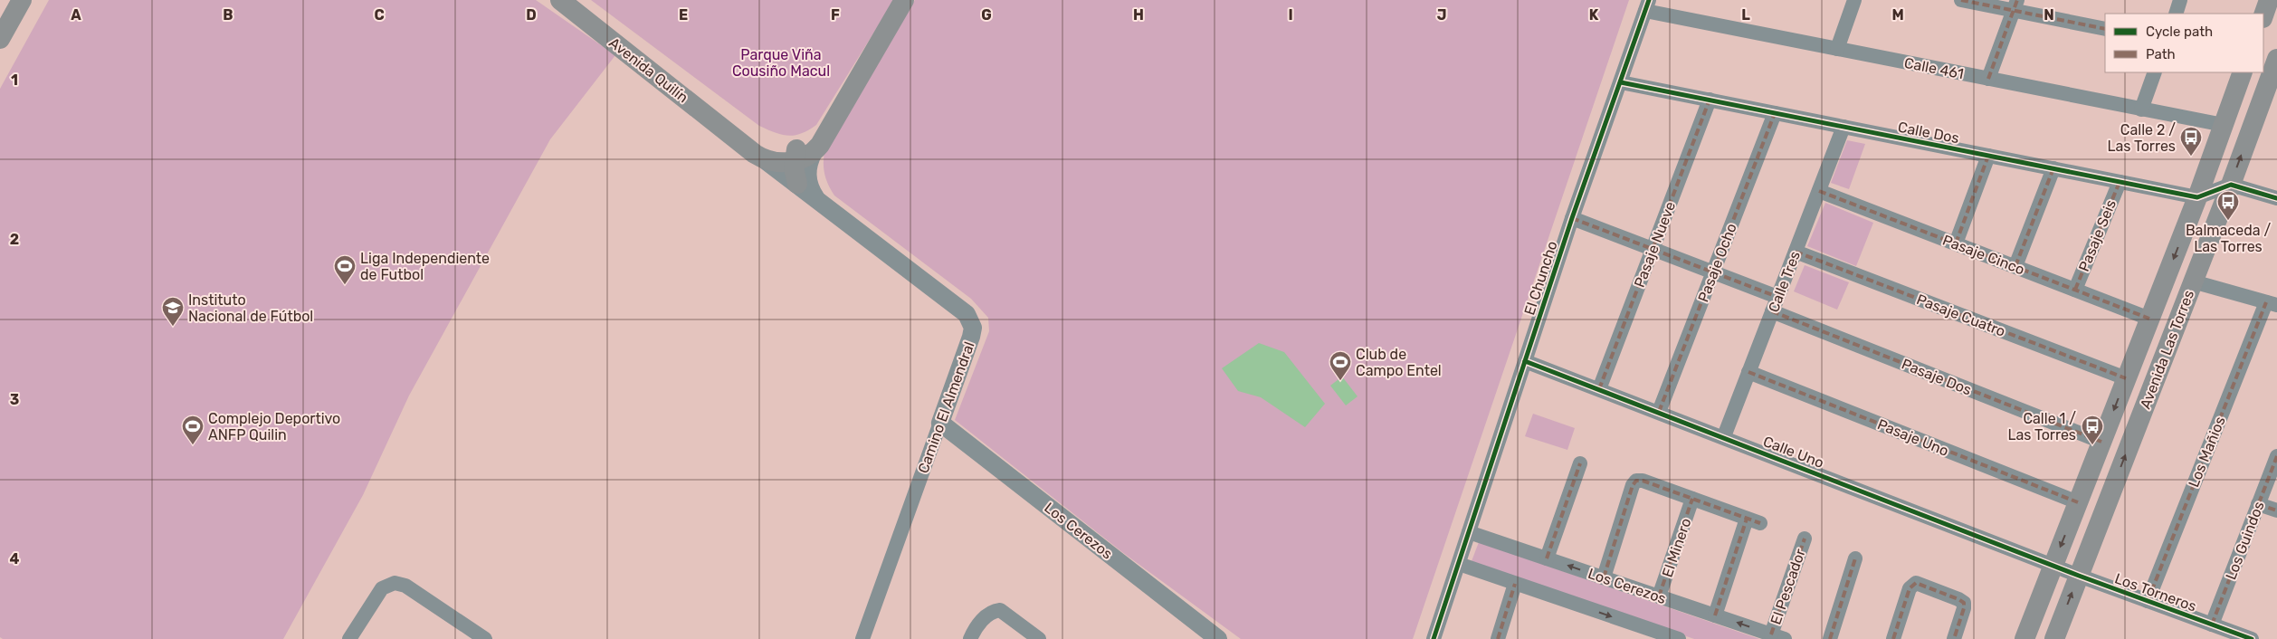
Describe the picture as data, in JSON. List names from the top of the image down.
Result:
{
  "streets": {
    "main road": ["Avenida Quilín", "Avenida Las Torres"],
    "street": [
      "Calle 461",
      "Calle Dos",
      "Pasaje Seis",
      "Pasaje Nueve",
      "Pasaje Cinco",
      "Pasaje Ocho",
      "El Chuncho",
      "Calle Tres",
      "Pasaje Cuatro",
      "Pasaje Dos",
      "Camino El Almendral",
      "Pasaje Uno",
      "Calle Uno",
      "Los Mañios",
      "Los Cerezos",
      "Los Guindos",
      "El Minero",
      "El Pescador",
      "Los Torneros"
    ]
  },
  "crossings": [
    ["Calle 461", "El Chuncho"],
    ["Calle 461", "Avenida Las Torres"],
    ["Avenida Quilín", "Camino El Almendral"],
    ["Calle Dos", "Pasaje Seis"],
    ["Calle Dos", "Pasaje Nueve"],
    ["Calle Dos", "Pasaje Ocho"],
    ["Calle Dos", "El Chuncho"],
    ["Calle Dos", "Calle Tres"],
    ["Calle Dos", "Avenida Las Torres"],
    ["Pasaje Seis", "Pasaje Cinco"],
    ["Pasaje Nueve", "Calle Uno"],
    ["Pasaje Cinco", "Calle Tres"],
    ["Pasaje Cinco", "Avenida Las Torres"],
    ["Pasaje Ocho", "Calle Uno"],
    ["El Chuncho", "Calle Uno"],
    ["El Chuncho", "Los Cerezos"],
    ["Calle Tres", "Pasaje Cuatro"],
    ["Calle Tres", "Pasaje Dos"],
    ["Calle Tres", "Pasaje Uno"],
    ["Calle Tres", "Calle Uno"],
    ["Pasaje Cuatro", "Avenida Las Torres"],
    ["Avenida Las Torres", "Pasaje Dos"],
    ["Avenida Las Torres", "Pasaje Uno"],
    ["Avenida Las Torres", "Calle Uno"],
    ["Avenida Las Torres", "Los Torneros"],
    ["Camino El Almendral", "Los Cerezos"],
    ["Calle Uno", "Los Torneros"],
    ["Los Mañios", "Los Torneros"],
    ["Los Cerezos", "El Minero"],
    ["Los Cerezos", "El Pescador"],
    ["Los Guindos", "Los Torneros"]
  ],
  "parks": ["Parque Viña Cousiño Macul"],
  "places": {
    "bus stop": ["Calle 2 / Las Torres", "Balmaceda / Las Torres", "Calle 1 / Las Torres"],
    "sports": ["Liga Independiente de Futbol", "Club de Campo Entel", "Complejo Deportivo ANFP Quilin"],
    "school or university": ["Instituto Nacional de Fútbol"]
  },
  "legend": ["Cycle path", "Path"],
  "grid": {
    "columns": [
      "A",
      "B",
      "C",
      "D",
      "E",
      "F",
      "G",
      "H",
      "I",
      "J",
      "K",
      "L",
      "M",
      "N"
    ],
    "rows": [
      "1",
      "2",
      "3",
      "4"
    ]
  }
}
